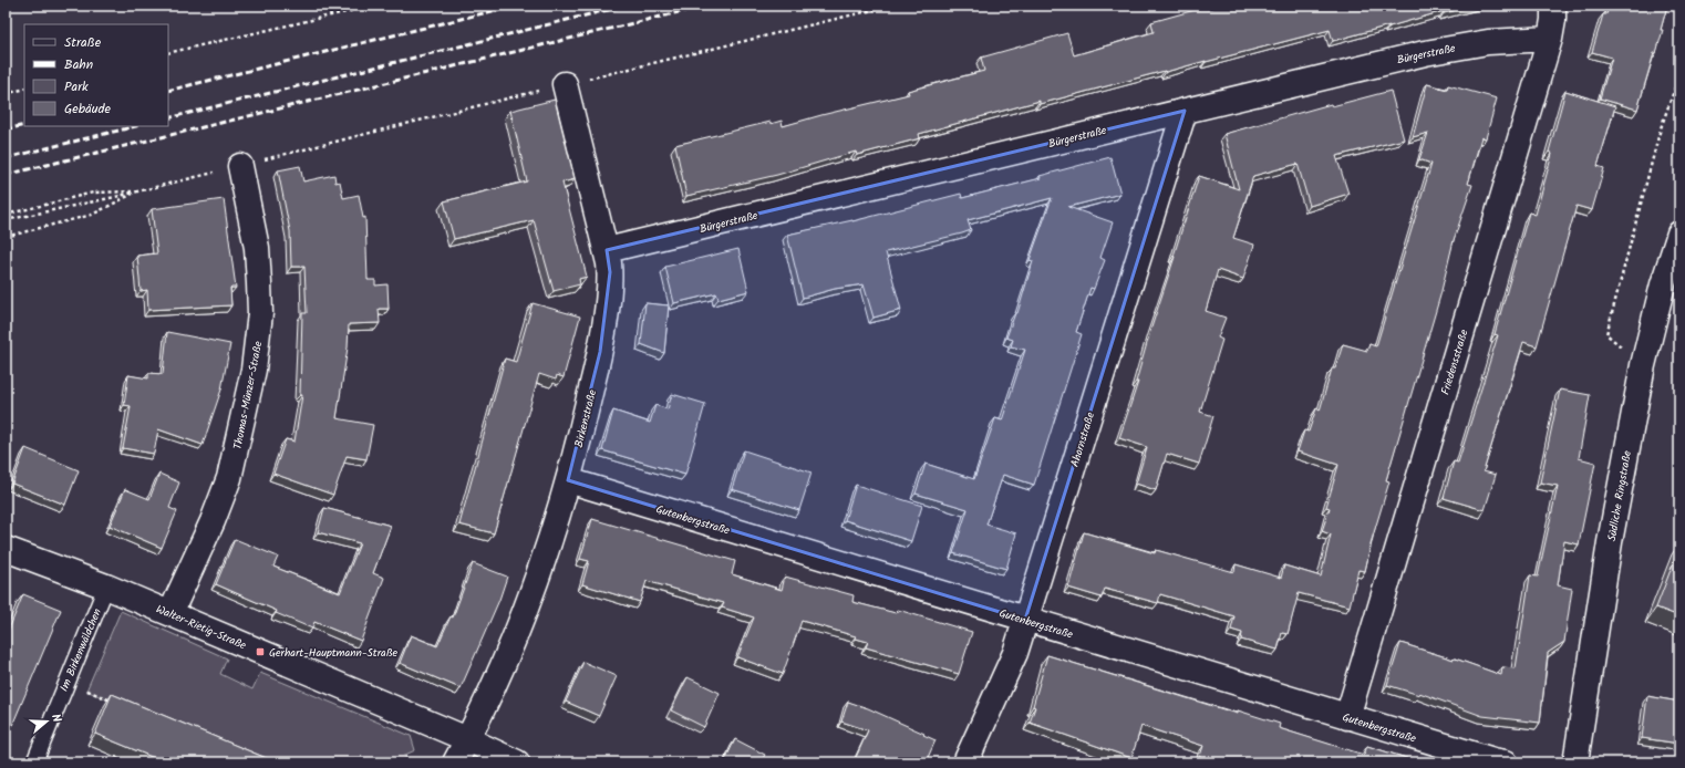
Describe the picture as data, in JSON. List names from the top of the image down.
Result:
{
  "streets": {
    "street": [
      "Bürgerstraße",
      "Friedensstraße",
      "Thomas-Münzer-Straße",
      "Birkenstraße",
      "Ahornstraße",
      "Südliche Ringstraße",
      "Gutenbergstraße",
      "Walter-Rietig-Straße"
    ],
    "lane": ["Im Birkenwäldchen"]
  },
  "crossings": [
    ["Bürgerstraße", "Friedensstraße"],
    ["Bürgerstraße", "Birkenstraße"],
    ["Bürgerstraße", "Ahornstraße"],
    ["Friedensstraße", "Gutenbergstraße"],
    ["Thomas-Münzer-Straße", "Walter-Rietig-Straße"],
    ["Birkenstraße", "Gutenbergstraße"],
    ["Birkenstraße", "Walter-Rietig-Straße"],
    ["Ahornstraße", "Gutenbergstraße"],
    ["Walter-Rietig-Straße", "Im Birkenwäldchen"]
  ],
  "places": {
    "transit": ["Gerhart-Hauptmann-Straße"]
  },
  "legend": [
    "Straße",
    "Bahn",
    "Park",
    "Gebäude"
  ],
  "north": "right"
}
